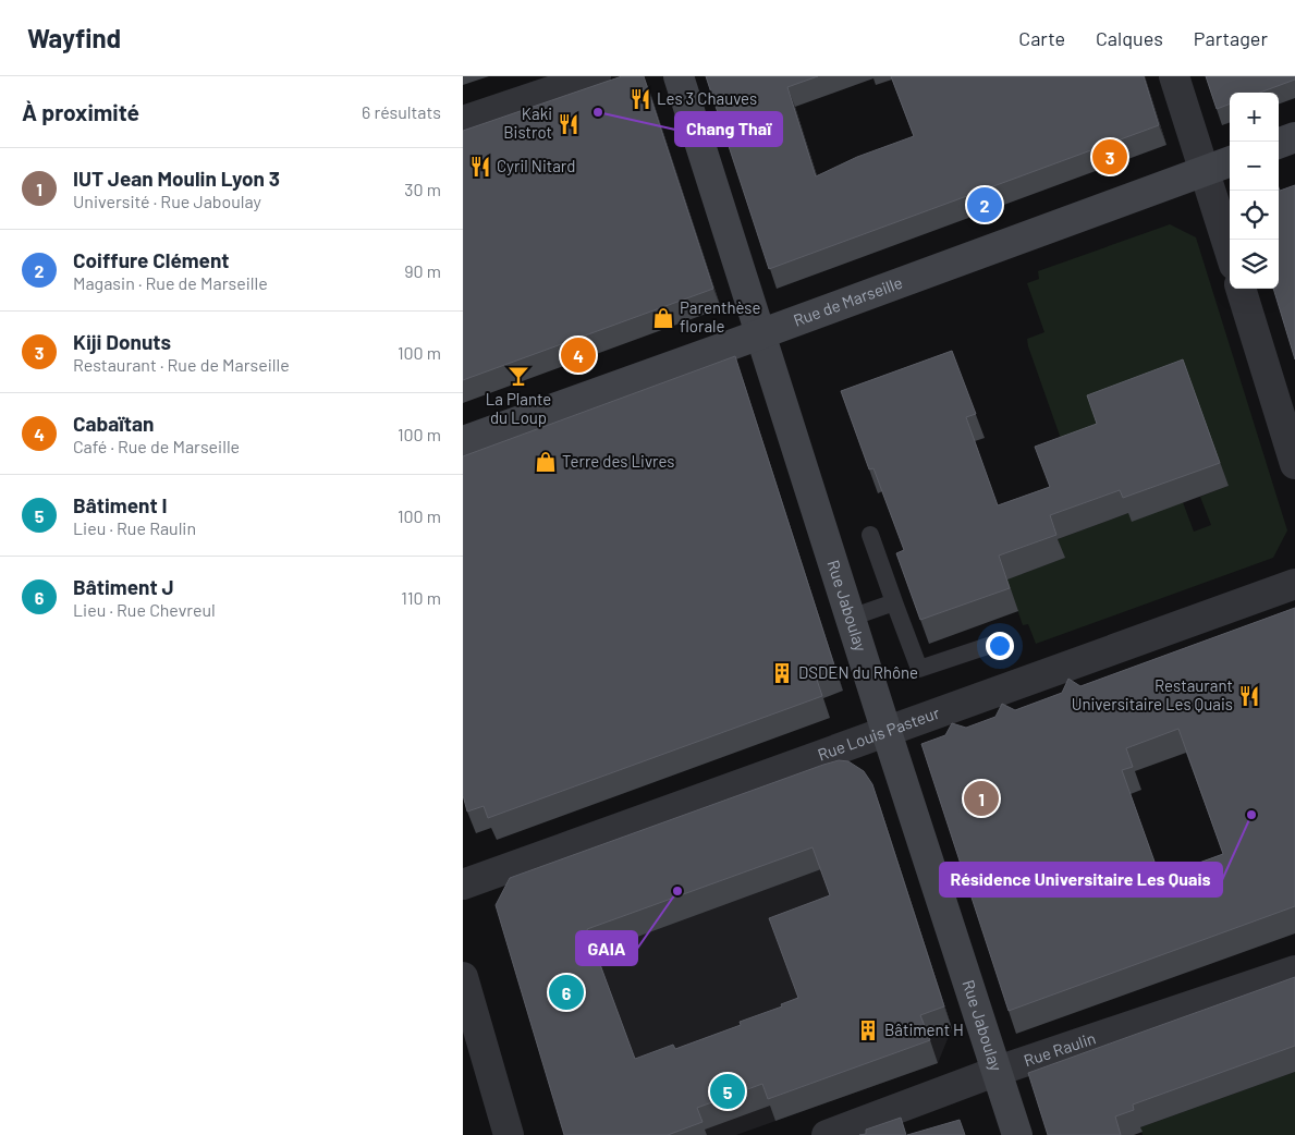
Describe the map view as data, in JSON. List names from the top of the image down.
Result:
{
  "streets": {
    "street": [
      "Rue de Marseille",
      "Rue Jaboulay",
      "Rue Louis Pasteur",
      "Rue Raulin"
    ]
  },
  "crossings": [
    ["Rue de Marseille", "Rue Jaboulay"],
    ["Rue Jaboulay", "Rue Louis Pasteur"],
    ["Rue Jaboulay", "Rue Raulin"]
  ],
  "places": {
    "restaurant": [
      "Les 3 Chauves",
      "Kaki Bistrot",
      "Cyril Nitard",
      "Restaurant Universitaire Les Quais"
    ],
    "other": ["Chang Thaï", "Résidence Universitaire Les Quais", "GAIA"],
    "shop": ["Parenthèse florale", "Terre des Livres"],
    "bar": ["La Plante du Loup"],
    "building": ["DSDEN du Rhône", "Bâtiment H"]
  },
  "page": {
    "header": "Wayfind",
    "nav": ["Carte", "Calques", "Partager"],
    "heading": ["À proximité", "6 résultats"],
    "map_buttons": ["+", "−"],
    "pins": [
      "3",
      "2",
      "4",
      "1",
      "6",
      "5"
    ],
    "list": [
      {
        "mark": "1",
        "name": "IUT Jean Moulin Lyon 3",
        "note": "Université · Rue Jaboulay",
        "value": "30 m"
      },
      {
        "mark": "2",
        "name": "Coiffure Clément",
        "note": "Magasin · Rue de Marseille",
        "value": "90 m"
      },
      {
        "mark": "3",
        "name": "Kiji Donuts",
        "note": "Restaurant · Rue de Marseille",
        "value": "100 m"
      },
      {
        "mark": "4",
        "name": "Cabaïtan",
        "note": "Café · Rue de Marseille",
        "value": "100 m"
      },
      {
        "mark": "5",
        "name": "Bâtiment I",
        "note": "Lieu · Rue Raulin",
        "value": "100 m"
      },
      {
        "mark": "6",
        "name": "Bâtiment J",
        "note": "Lieu · Rue Chevreul",
        "value": "110 m"
      }
    ]
  }
}
